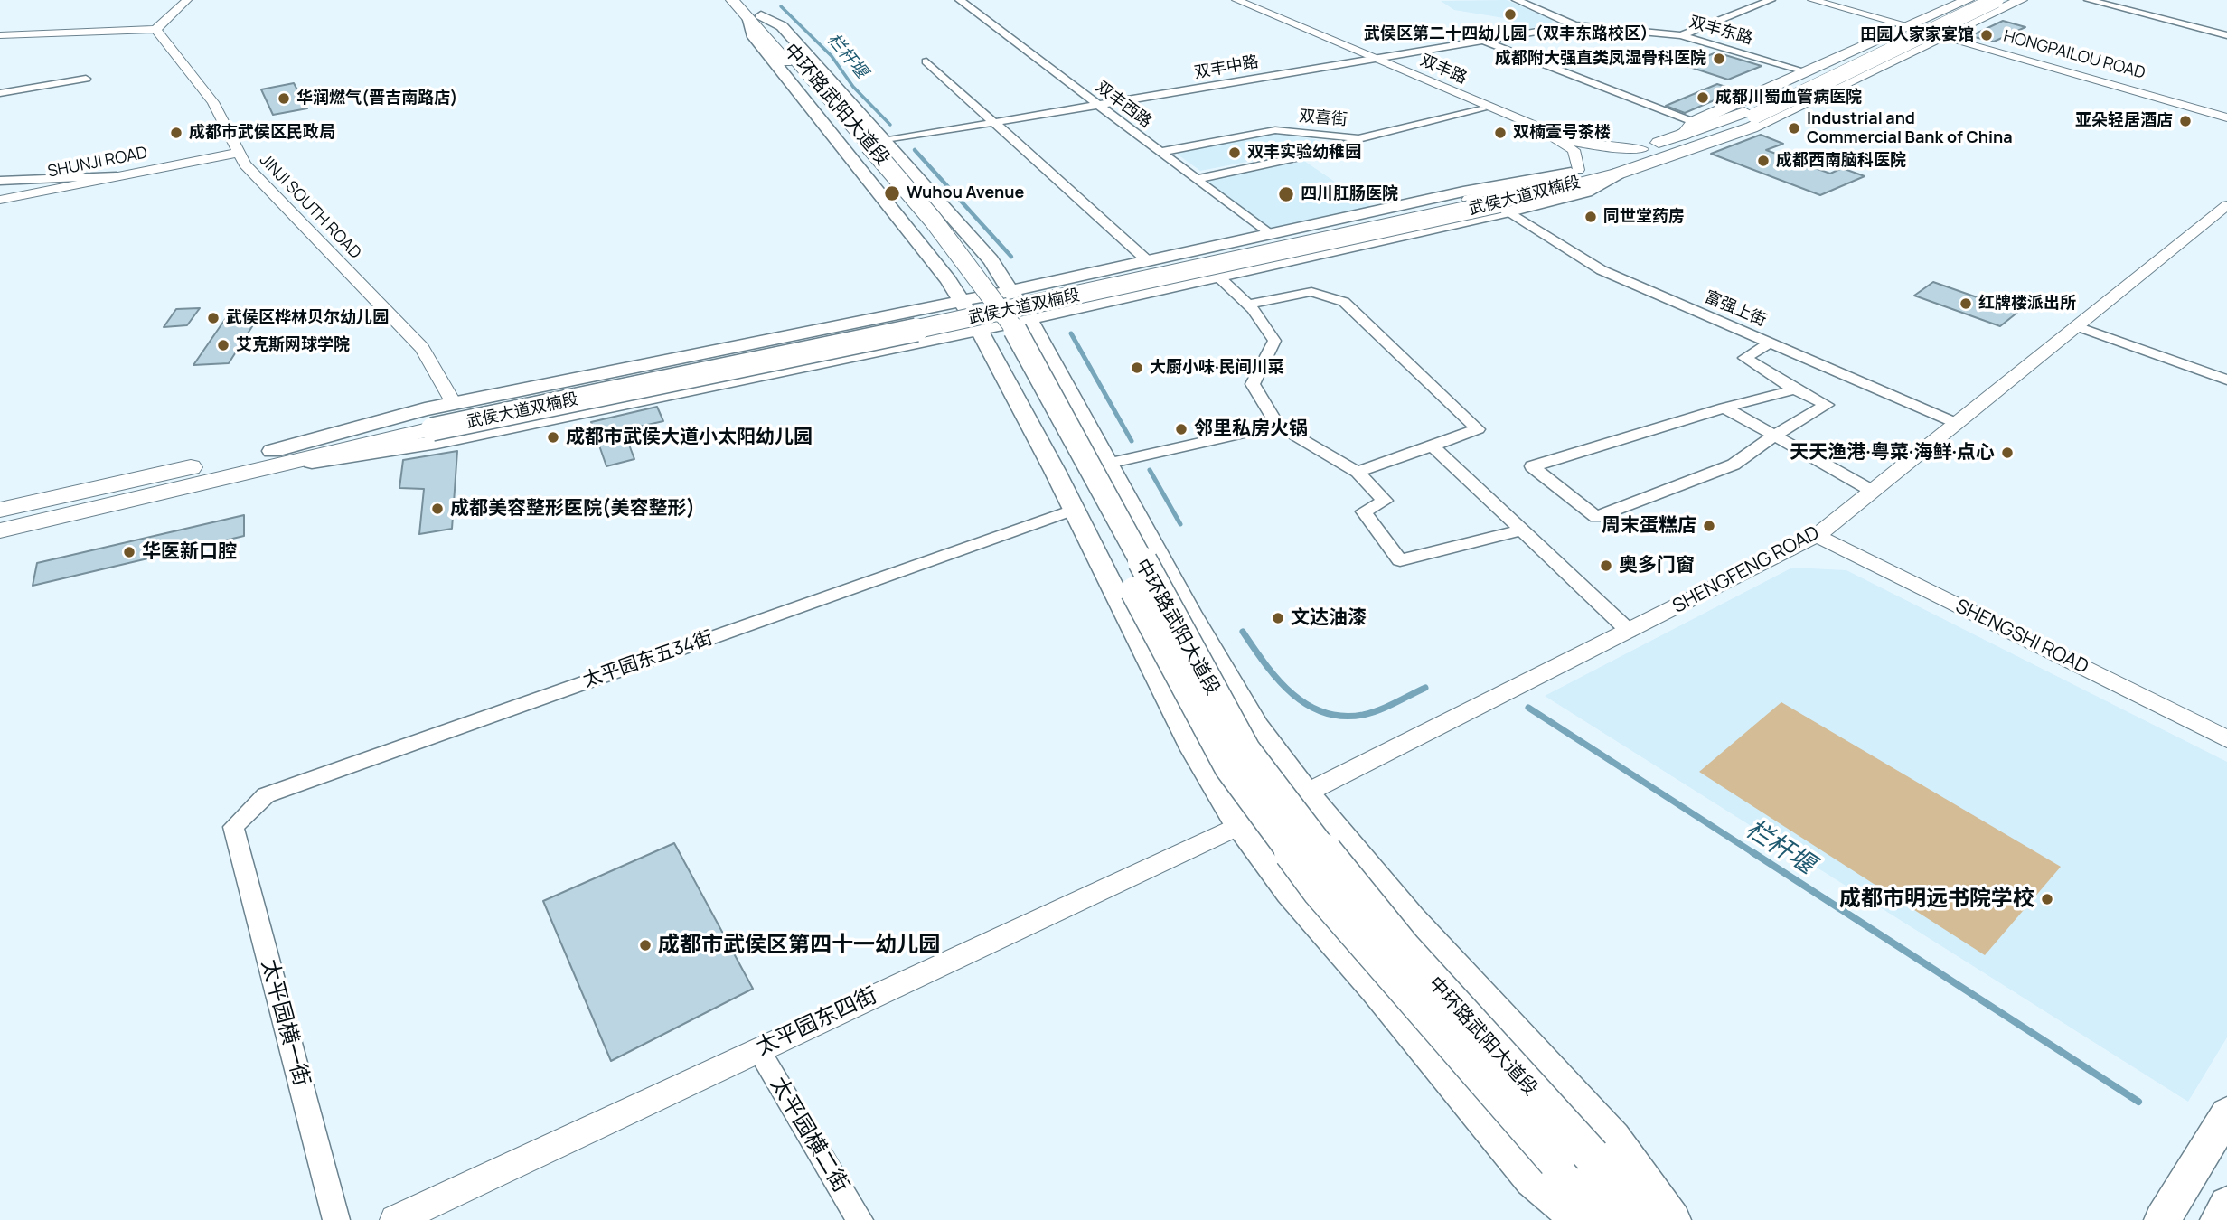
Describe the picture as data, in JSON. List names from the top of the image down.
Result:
{
  "streets": {
    "main road": ["中环路武阳大道段", "武侯大道双楠段"],
    "street": [
      "双丰东路",
      "HONGPAILOU ROAD",
      "双丰中路",
      "双丰路",
      "双丰西路",
      "双喜街",
      "SHUNJI ROAD",
      "JINJI SOUTH ROAD",
      "富强上街",
      "SHENGFENG ROAD",
      "SHENGSHI ROAD",
      "太平园东五34街",
      "太平园东四街",
      "太平园横一街",
      "太平园横二街"
    ]
  },
  "crossings": [
    ["双丰东路", "双丰中路"],
    ["双丰东路", "武侯大道双楠段"],
    ["HONGPAILOU ROAD", "武侯大道双楠段"],
    ["双丰中路", "双丰路"],
    ["双丰中路", "双丰西路"],
    ["双丰路", "双喜街"],
    ["双丰路", "武侯大道双楠段"],
    ["双丰西路", "双喜街"],
    ["SHUNJI ROAD", "JINJI SOUTH ROAD"],
    ["武侯大道双楠段", "富强上街"],
    ["富强上街", "SHENGFENG ROAD"],
    ["SHENGFENG ROAD", "SHENGSHI ROAD"],
    ["SHENGFENG ROAD", "太平园东四街"],
    ["太平园东五34街", "太平园横一街"],
    ["太平园东四街", "太平园横二街"]
  ],
  "water": ["栏杆堰"],
  "places": [
    "武侯区第二十四幼儿园（双丰东路校区）",
    "田园人家家宴馆",
    "成都附大强直类凤湿骨科医院",
    "成都川蜀血管病医院",
    "华润燃气(晋吉南路店)",
    "亚朵轻居酒店",
    "Industrial and Commercial Bank of China",
    "成都市武侯区民政局",
    "双楠壹号茶楼",
    "双丰实验幼稚园",
    "成都西南脑科医院",
    "Wuhou Avenue",
    "四川肛肠医院",
    "同世堂药房",
    "红牌楼派出所",
    "武侯区桦林贝尔幼儿园",
    "艾克斯网球学院",
    "大厨小味·民间川菜",
    "邻里私房火锅",
    "成都市武侯大道小太阳幼儿园",
    "天天渔港·粤菜·海鲜·点心",
    "成都美容整形医院(美容整形)",
    "周末蛋糕店",
    "华医新口腔",
    "奥多门窗",
    "文达油漆",
    "成都市明远书院学校",
    "成都市武侯区第四十一幼儿园"
  ]
}
